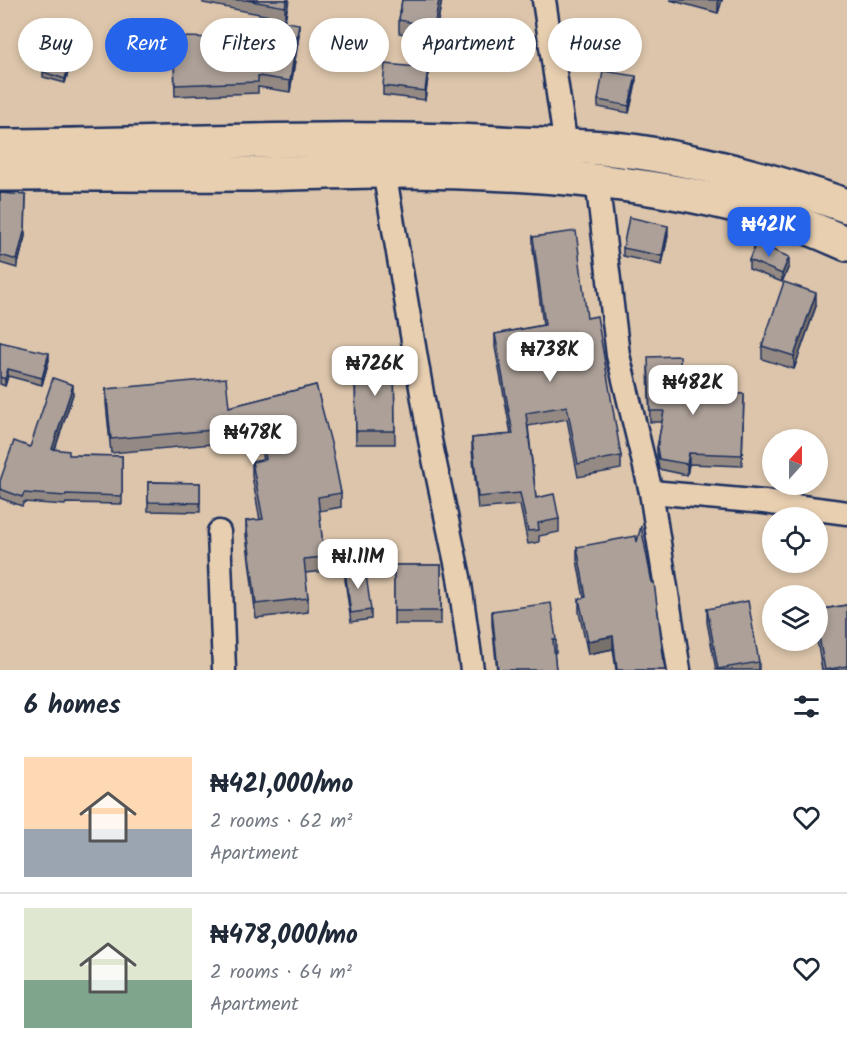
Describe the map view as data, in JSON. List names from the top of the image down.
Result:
{
  "north": "top",
  "page": {
    "chip": [
      "Buy",
      "Rent",
      "Filters",
      "New",
      "Apartment",
      "House"
    ],
    "price": [
      "₦421K",
      "₦738K",
      "₦726K",
      "₦482K",
      "₦478K",
      "₦1.11M"
    ],
    "heading": "6 homes",
    "list": [
      {
        "name": "₦421,000/mo",
        "note": "2 rooms · 62 m² · Apartment"
      },
      {
        "name": "₦478,000/mo",
        "note": "2 rooms · 64 m² · Apartment"
      }
    ]
  }
}
